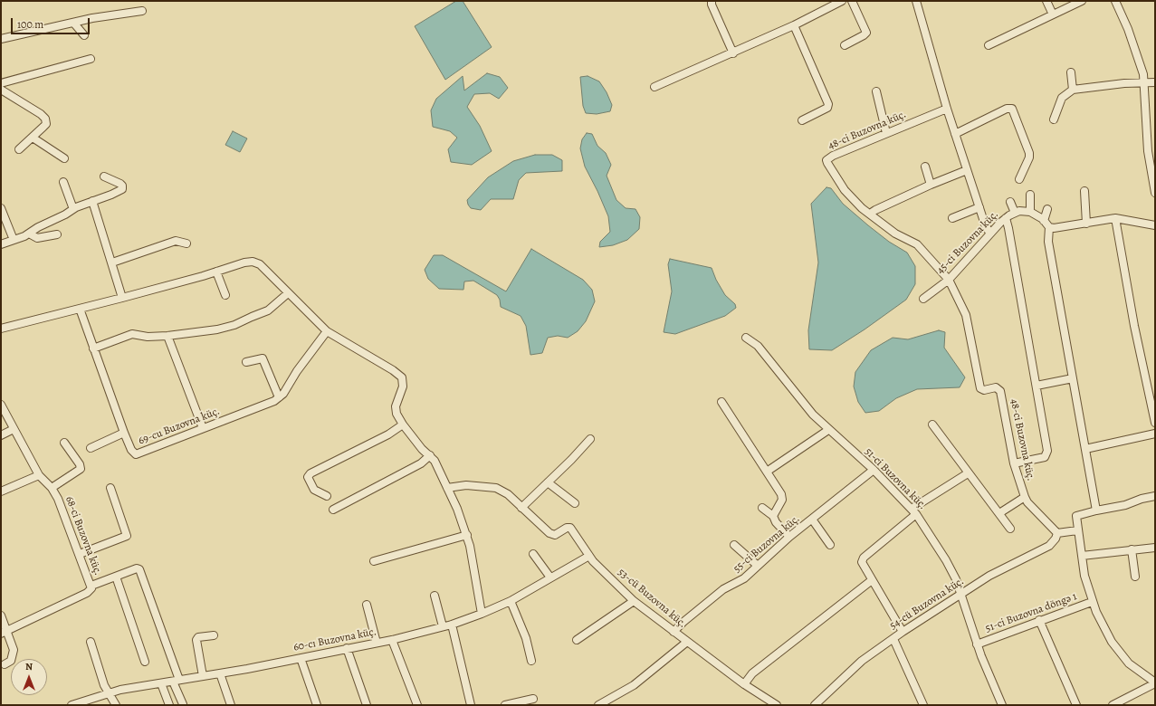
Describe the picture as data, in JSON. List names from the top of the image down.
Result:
{
  "streets": {
    "street": [
      "48-ci Buzovna küç.",
      "45-ci Buzovna küç.",
      "69-cu Buzovna küç.",
      "51-ci Buzovna küç.",
      "68-ci Buzovna küç.",
      "55-ci Buzovna küç.",
      "53-cü Buzovna küç.",
      "54-cü Buzovna küç.",
      "51-ci Buzovna döngə 1",
      "60-cı Buzovna küç."
    ]
  },
  "crossings": [
    ["48-ci Buzovna küç.", "45-ci Buzovna küç."],
    ["48-ci Buzovna küç.", "54-cü Buzovna küç."],
    ["51-ci Buzovna küç.", "55-ci Buzovna küç."],
    ["51-ci Buzovna küç.", "54-cü Buzovna küç."],
    ["51-ci Buzovna küç.", "51-ci Buzovna döngə 1"],
    ["55-ci Buzovna küç.", "53-cü Buzovna küç."],
    ["53-cü Buzovna küç.", "60-cı Buzovna küç."]
  ],
  "scale_bar": "100 m",
  "north": "top"
}
